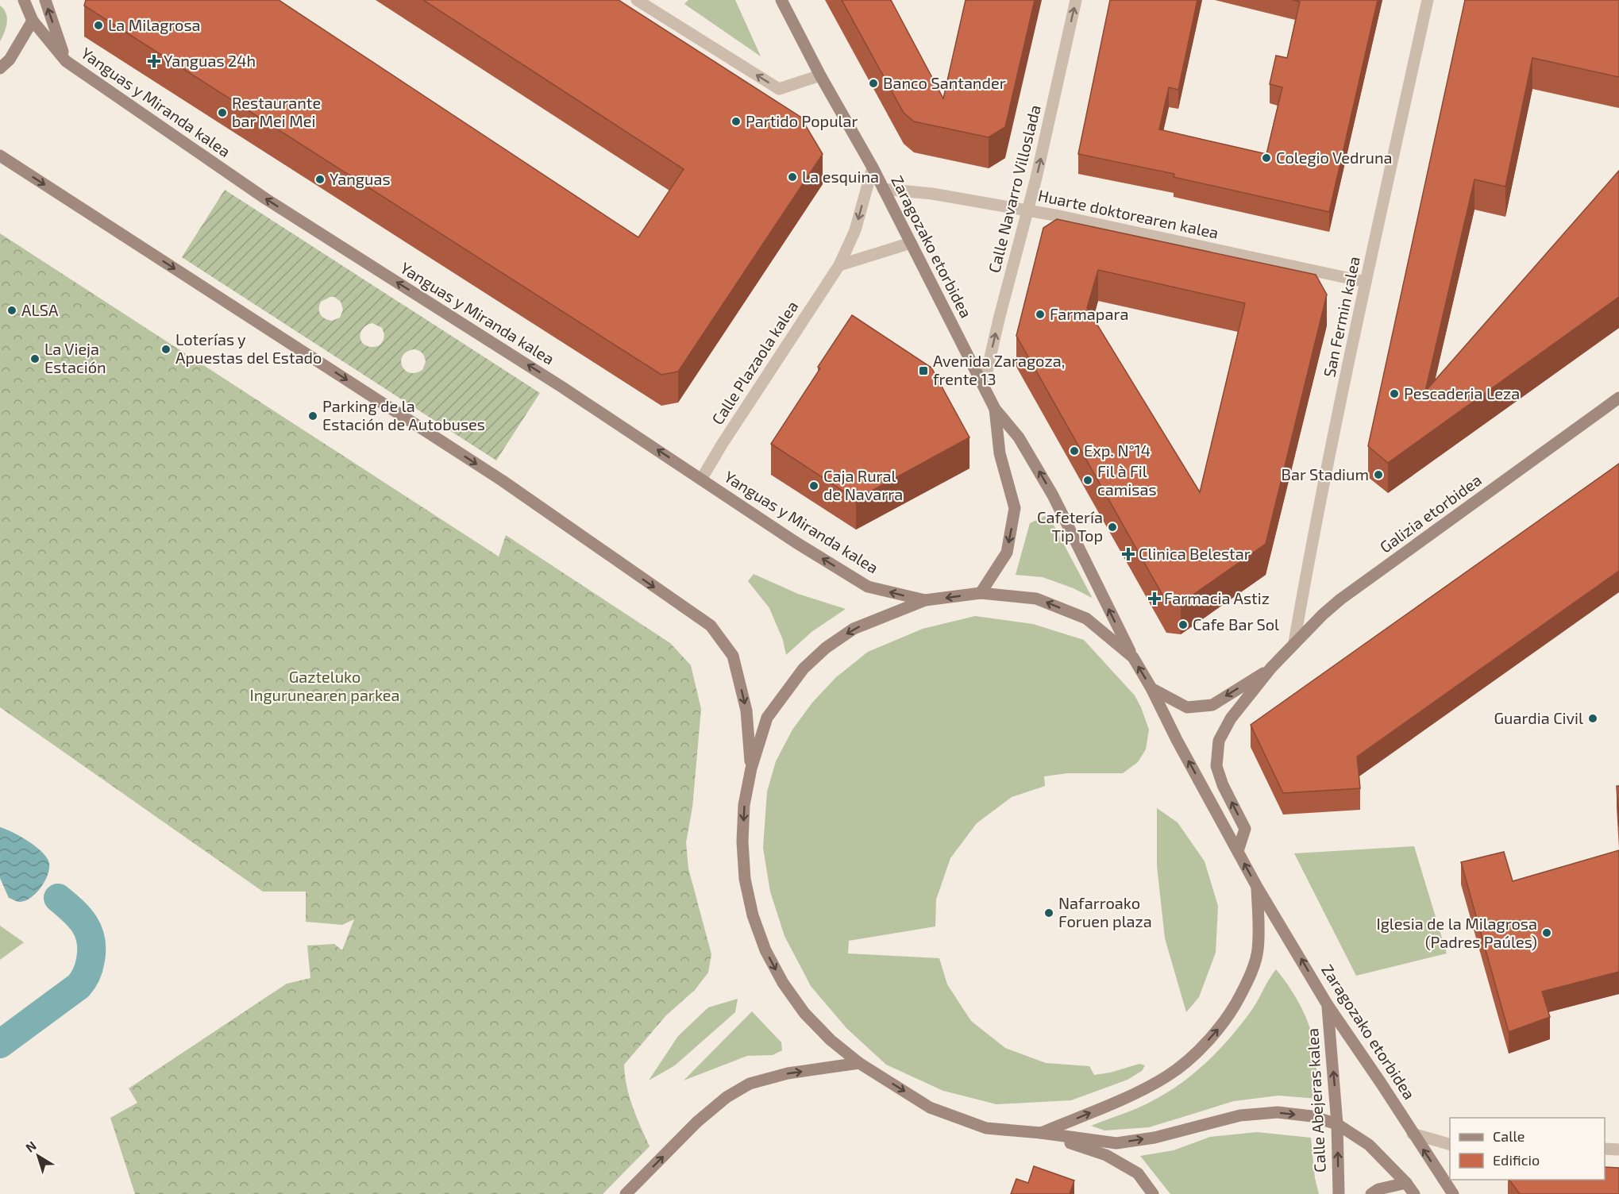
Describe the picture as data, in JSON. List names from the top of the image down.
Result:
{
  "streets": {
    "street": [
      "Yanguas y Miranda kalea",
      "Calle Navarro Villoslada",
      "Huarte doktorearen kalea",
      "Zaragozako etorbidea",
      "San Fermin kalea",
      "Calle Plazaola kalea",
      "Galizia etorbidea",
      "Calle Abejeras kalea"
    ]
  },
  "crossings": [
    ["Yanguas y Miranda kalea", "Calle Plazaola kalea"],
    ["Calle Navarro Villoslada", "Huarte doktorearen kalea"],
    ["Calle Navarro Villoslada", "Zaragozako etorbidea"],
    ["Huarte doktorearen kalea", "Zaragozako etorbidea"],
    ["Huarte doktorearen kalea", "San Fermin kalea"],
    ["Zaragozako etorbidea", "Calle Plazaola kalea"],
    ["Zaragozako etorbidea", "Calle Abejeras kalea"],
    ["San Fermin kalea", "Galizia etorbidea"]
  ],
  "one_way": ["Yanguas y Miranda kalea", "Calle Navarro Villoslada", "Calle Abejeras kalea"],
  "parks": ["Gazteluko Ingurunearen parkea"],
  "places": {
    "other": [
      "La Milagrosa",
      "Banco Santander",
      "Restaurante bar Mei Mei",
      "Partido Popular",
      "Colegio Vedruna",
      "La esquina",
      "Yanguas",
      "ALSA",
      "Farmapara",
      "Loterías y Apuestas del Estado",
      "La Vieja Estación",
      "Pescaderia Leza",
      "Parking de la Estación de Autobuses",
      "Exp. N°14",
      "Bar Stadium",
      "Fil à Fil camisas",
      "Caja Rural de Navarra",
      "Cafetería Tip Top",
      "Cafe Bar Sol",
      "Guardia Civil",
      "Nafarroako Foruen plaza",
      "Iglesia de la Milagrosa (Padres Paúles)"
    ],
    "health": ["Yanguas 24h", "Clinica Belestar", "Farmacia Astiz"],
    "transit": ["Avenida Zaragoza, frente 13"]
  },
  "legend": ["Calle", "Edificio"],
  "north": "top left"
}
